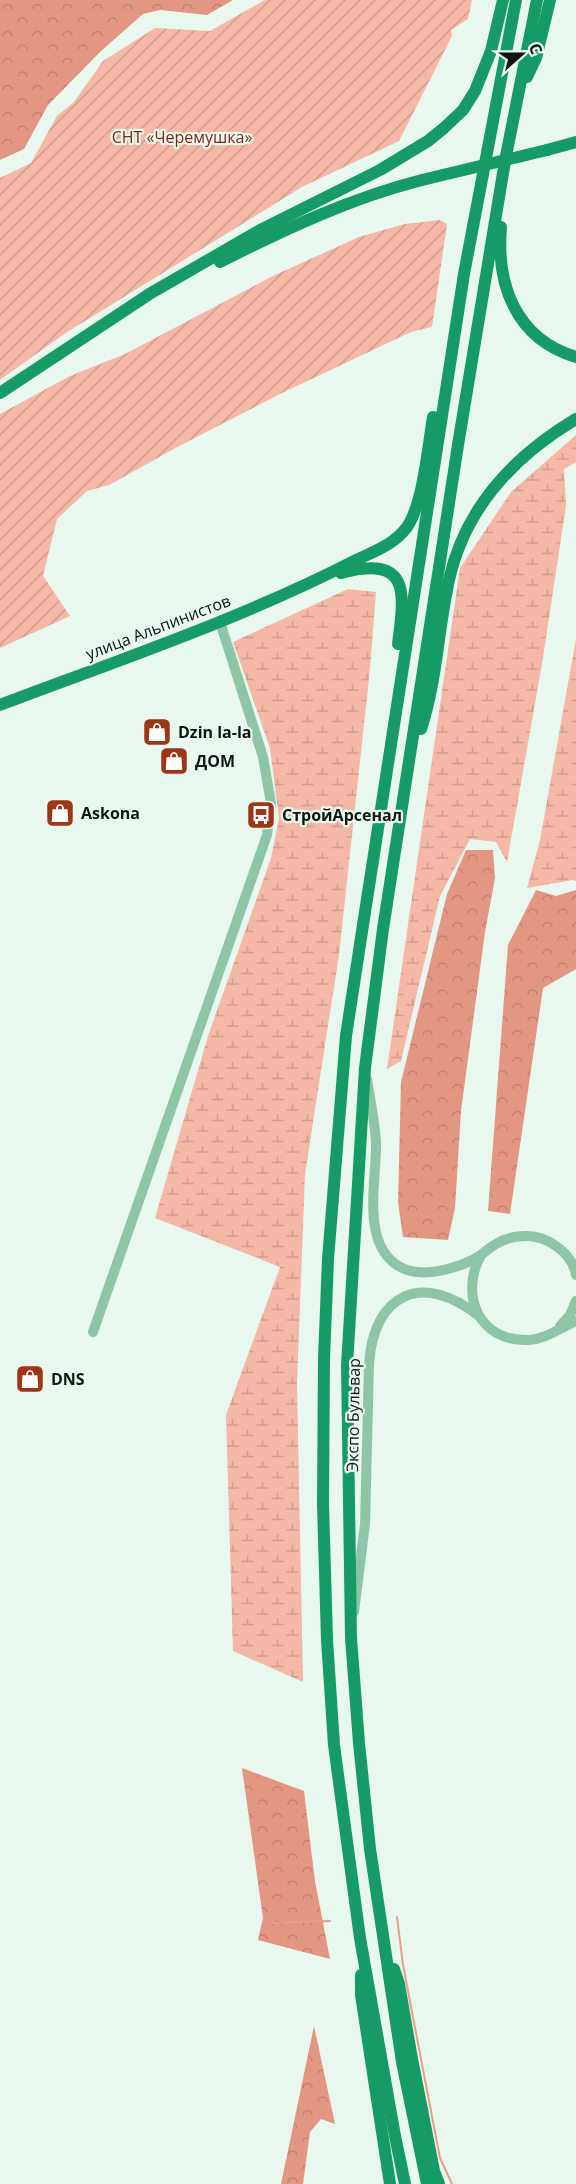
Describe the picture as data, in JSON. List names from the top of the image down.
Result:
{
  "streets": {
    "main road": ["улица Альпинистов"],
    "street": ["Экспо Бульвар"]
  },
  "parks": ["СНТ «Черемушка»"],
  "places": {
    "shop": [
      "Dzin la-la",
      "ДОМ",
      "Askona",
      "DNS"
    ],
    "bus stop": ["СтройАрсенал"]
  },
  "north": "right"
}
